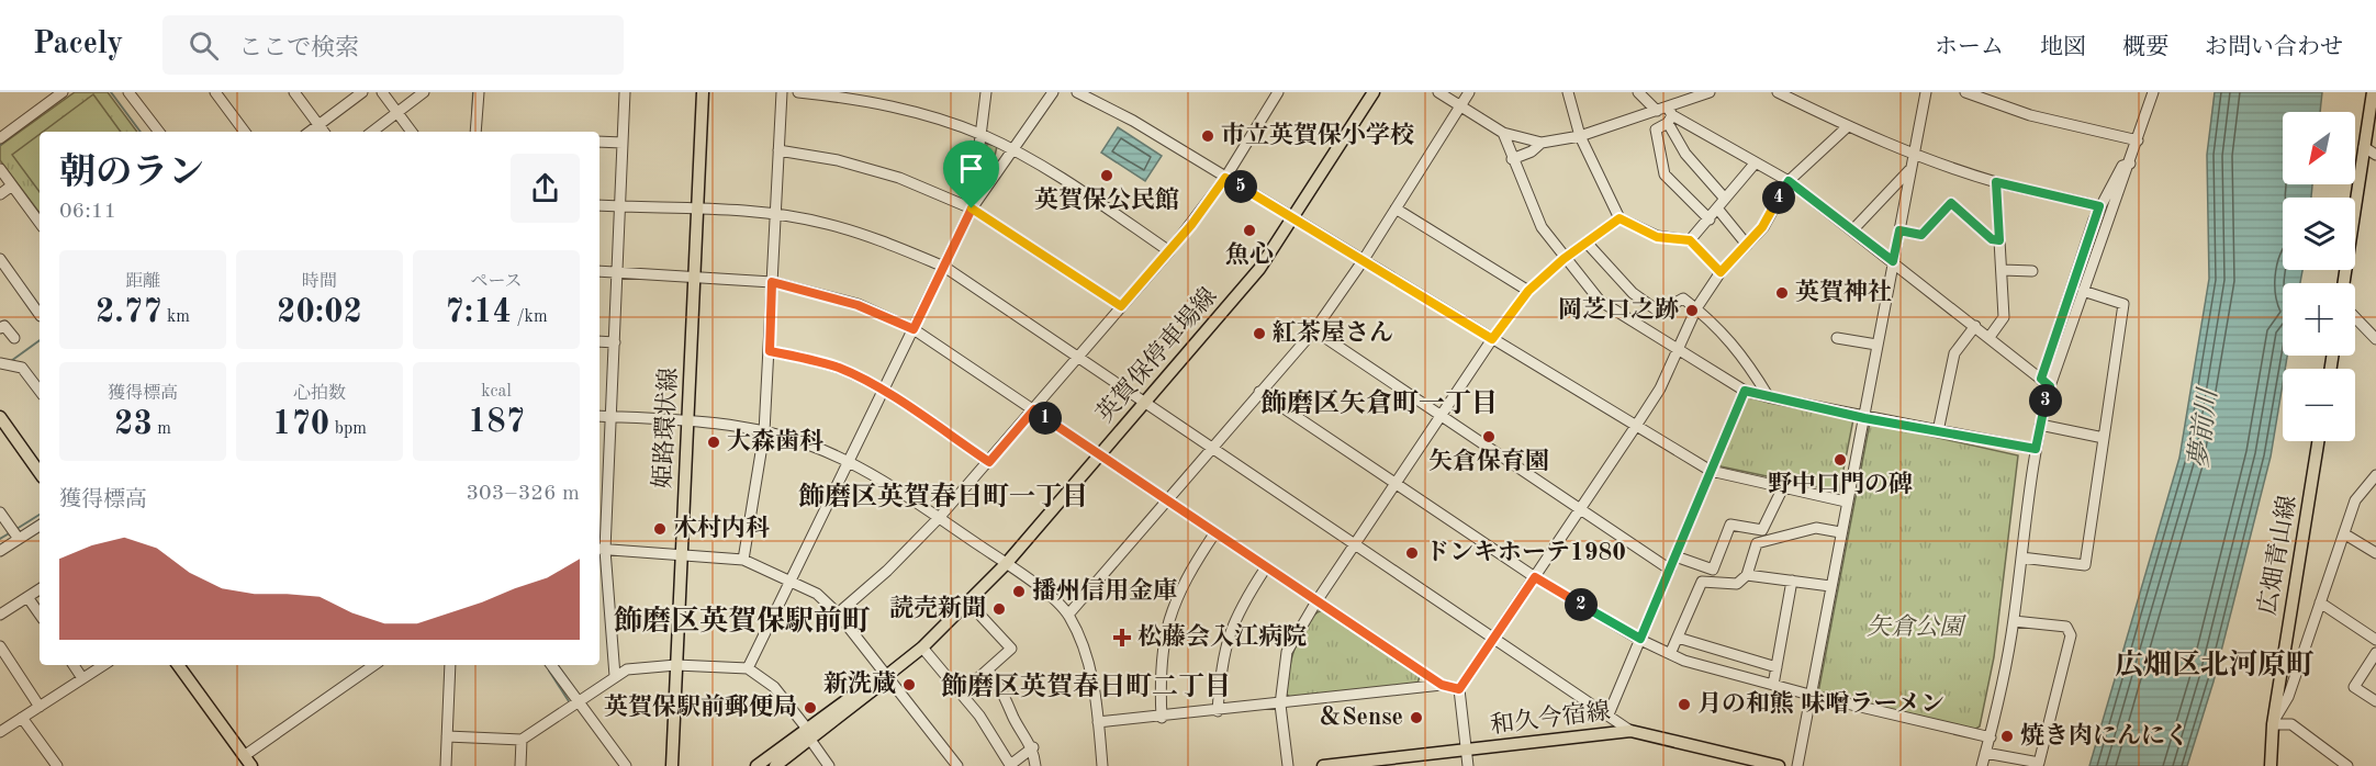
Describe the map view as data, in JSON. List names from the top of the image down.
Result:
{
  "streets": {
    "main road": [
      "英賀保停車場線",
      "姫路環状線",
      "広畑青山線",
      "和久今宿線"
    ]
  },
  "districts": [
    "飾磨区矢倉町一丁目",
    "飾磨区英賀春日町一丁目",
    "飾磨区英賀保駅前町",
    "広畑区北河原町",
    "飾磨区英賀春日町二丁目"
  ],
  "water": ["夢前川"],
  "parks": ["矢倉公園"],
  "places": {
    "other": [
      "市立英賀保小学校",
      "英賀保公民館",
      "魚心",
      "英賀神社",
      "岡芝口之跡",
      "紅茶屋さん",
      "矢倉保育園",
      "大森歯科",
      "野中口門の碑",
      "木村内科",
      "ドンキホーテ1980",
      "播州信用金庫",
      "読売新聞",
      "新洗蔵",
      "月の和熊 味噌ラーメン",
      "英賀保駅前郵便局",
      "＆Sense",
      "焼き肉にんにく"
    ],
    "health": ["松藤会入江病院"]
  },
  "north": "bottom left",
  "page": {
    "header": "Pacely",
    "search": "ここで検索",
    "nav": [
      "ホーム",
      "地図",
      "概要",
      "お問い合わせ"
    ],
    "map_buttons": ["+", "−"],
    "heading": ["朝のラン", "06:11"],
    "pins": [
      "5",
      "4",
      "3",
      "1",
      "2"
    ],
    "stats": [
      ["距離", "2.77 km"],
      ["時間", "20:02"],
      ["ペース", "7:14 /km"],
      ["獲得標高", "23 m"],
      ["心拍数", "170 bpm"],
      ["kcal", "187"]
    ],
    "chart": ["獲得標高", "303–326 m"]
  }
}
